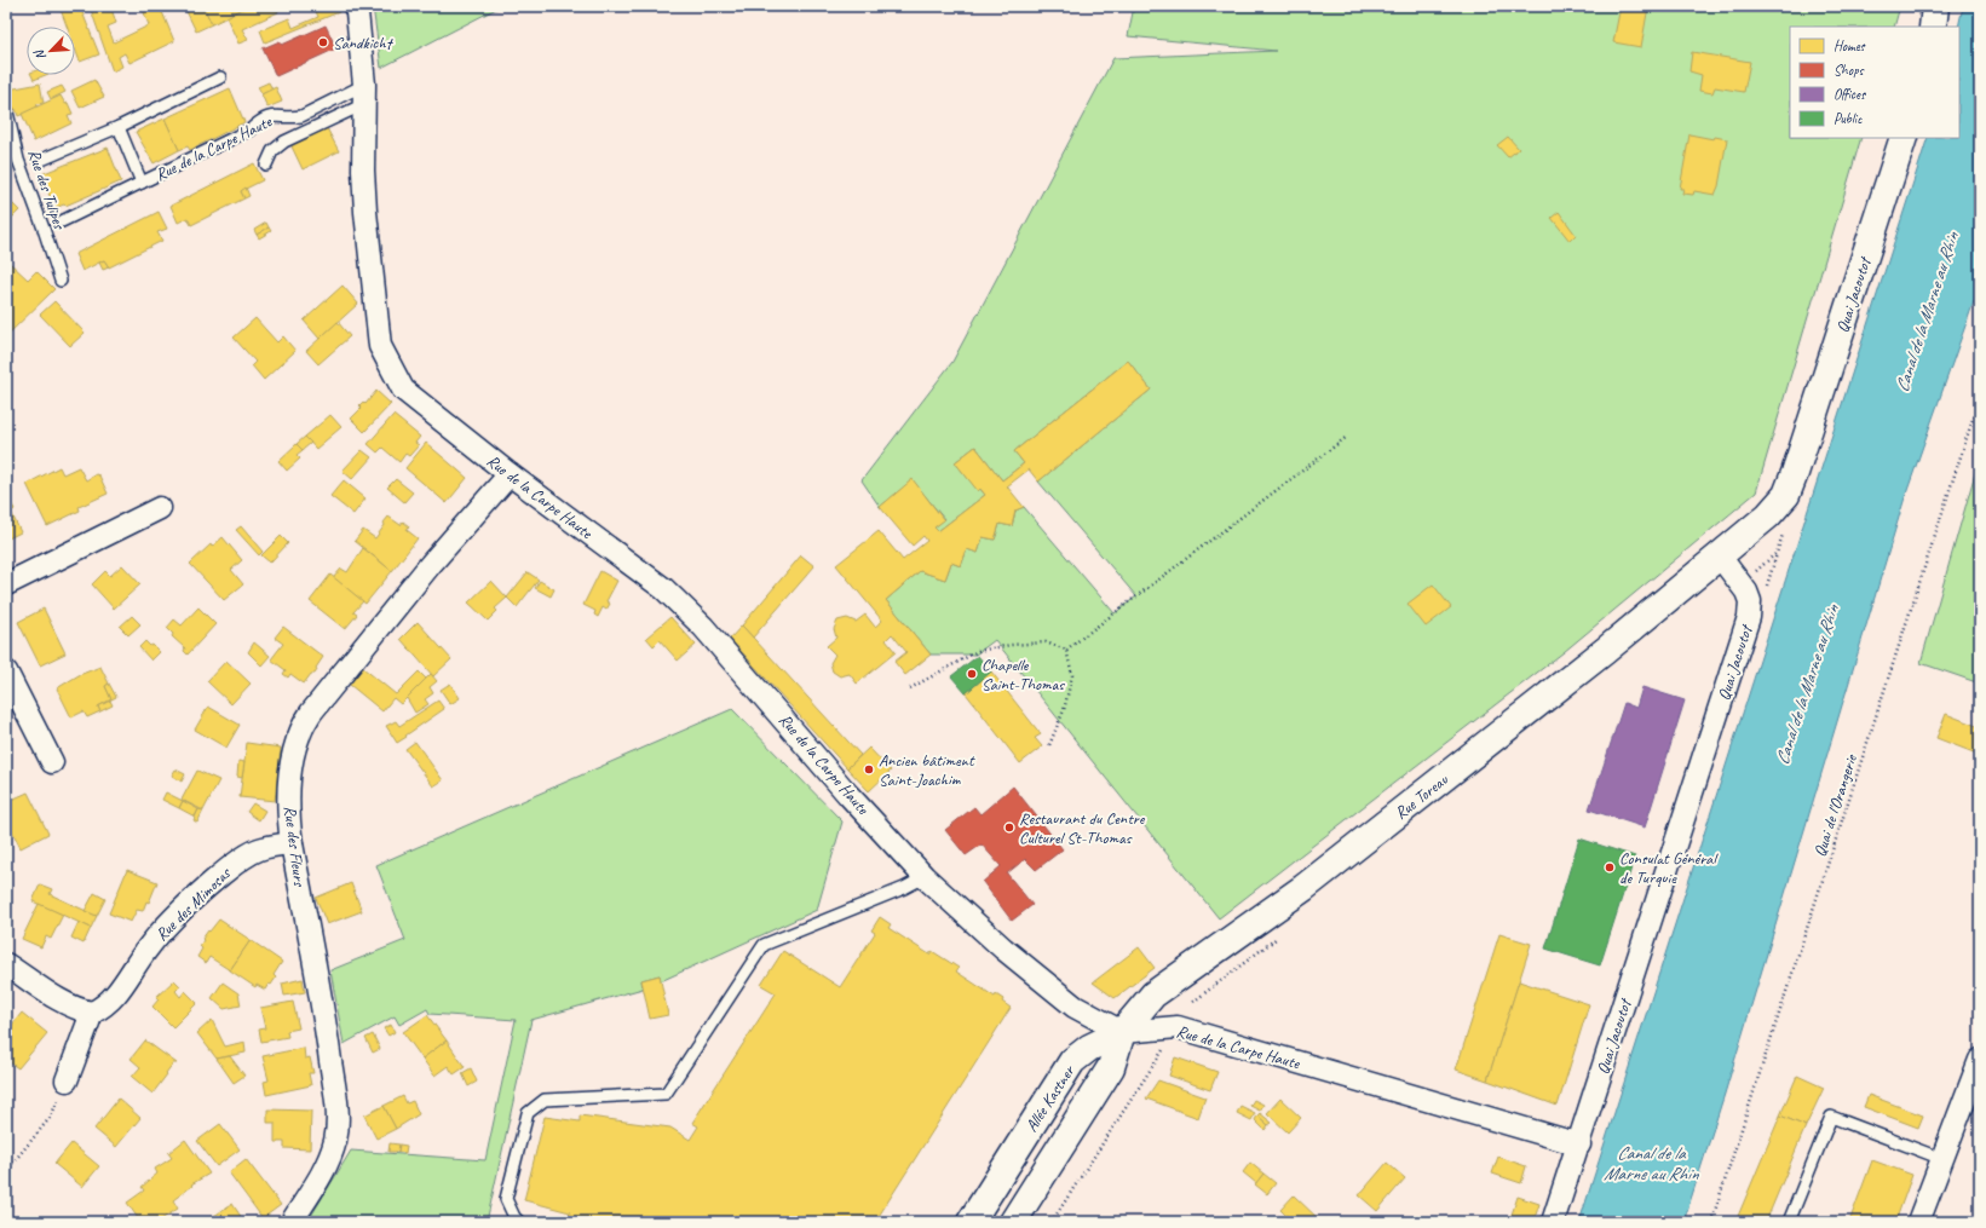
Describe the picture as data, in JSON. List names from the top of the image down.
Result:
{
  "streets": {
    "main road": ["Quai Jacoutot", "Rue Toreau", "Allée Kastner"],
    "street": ["Rue de la Carpe Haute", "Rue des Fleurs", "Rue des Mimosas"],
    "lane": ["Rue des Tulipes"],
    "path": ["Quai de l'Orangerie"]
  },
  "crossings": [
    ["Rue de la Carpe Haute", "Quai Jacoutot"],
    ["Rue de la Carpe Haute", "Rue Toreau"],
    ["Rue de la Carpe Haute", "Rue des Fleurs"],
    ["Rue de la Carpe Haute", "Allée Kastner"],
    ["Quai Jacoutot", "Rue Toreau"],
    ["Rue Toreau", "Allée Kastner"],
    ["Rue des Fleurs", "Rue des Mimosas"]
  ],
  "water": ["Canal de la Marne au Rhin"],
  "places": [
    "Sandkicht",
    "Chapelle Saint-Thomas",
    "Ancien bâtiment Saint-Joachim",
    "Restaurant du Centre Culturel St-Thomas",
    "Consulat Général de Turquie"
  ],
  "legend": [
    "Homes",
    "Shops",
    "Offices",
    "Public"
  ],
  "north": "bottom left"
}
